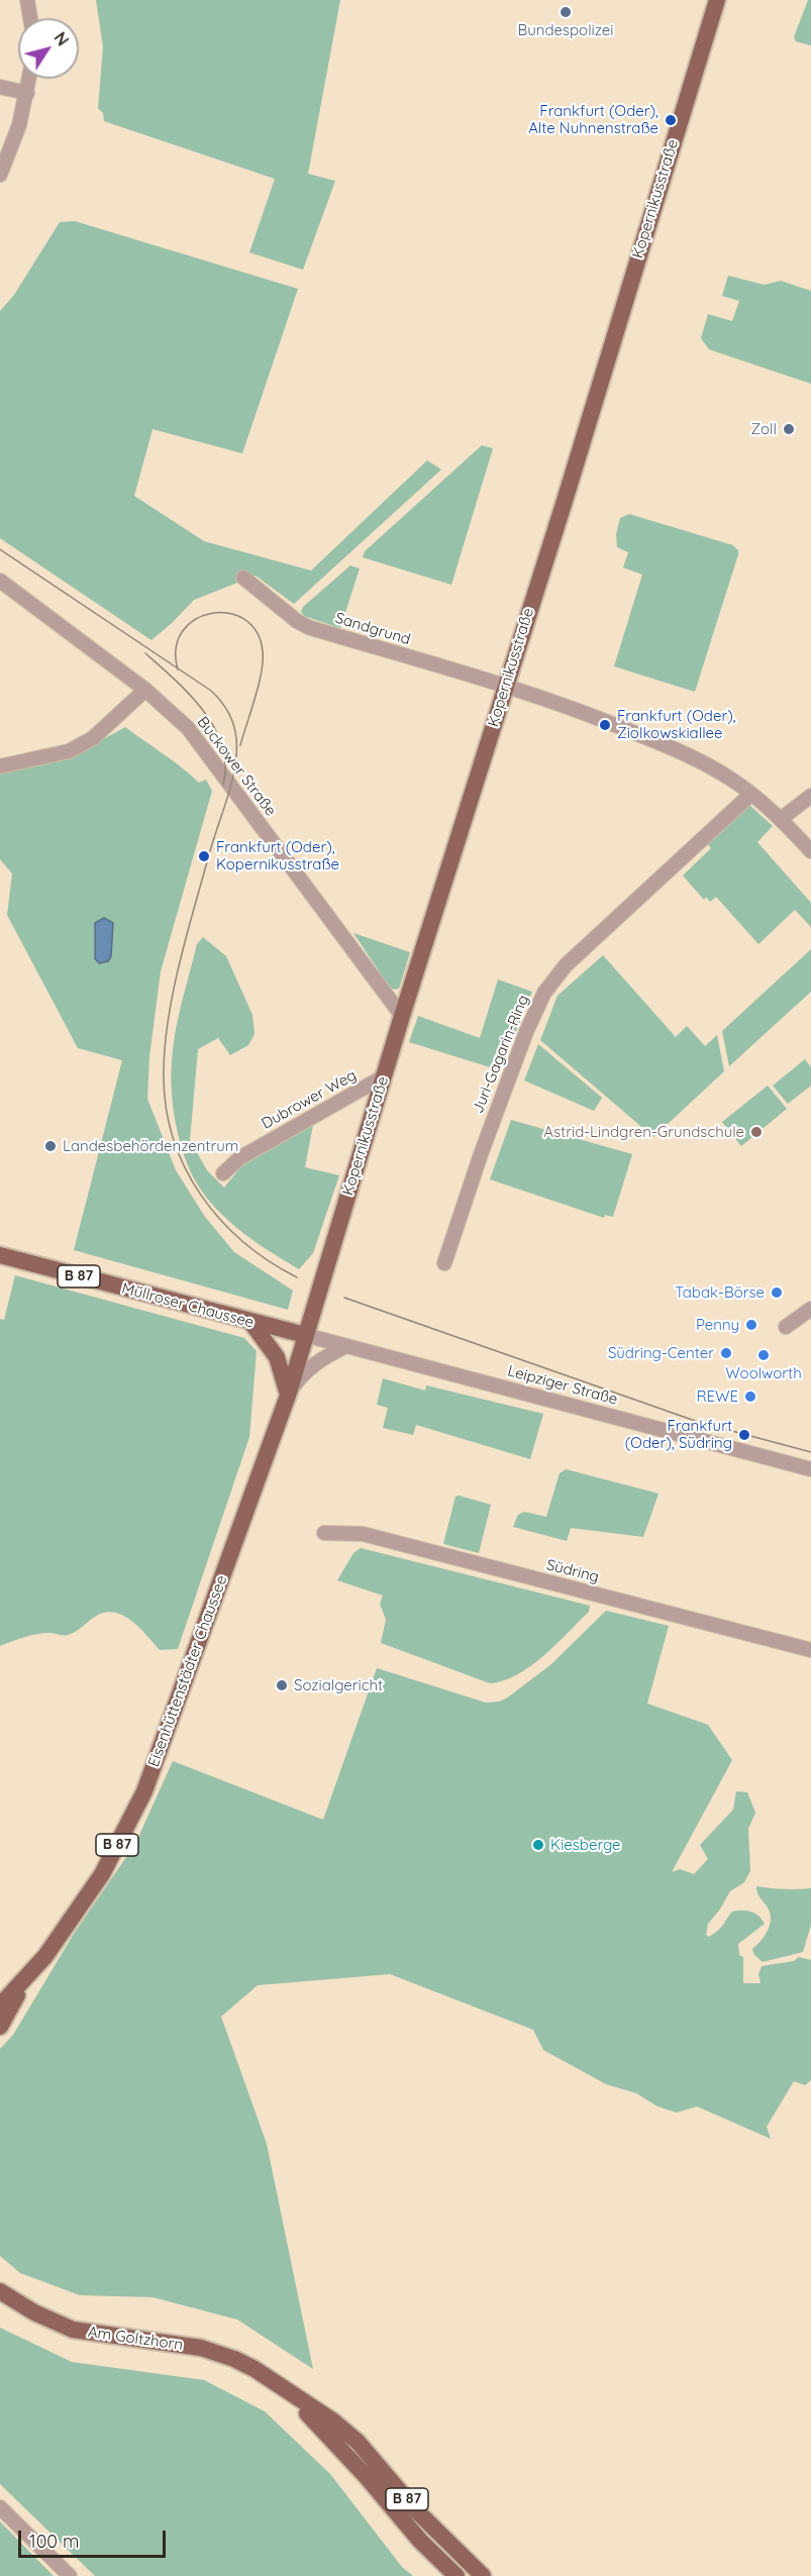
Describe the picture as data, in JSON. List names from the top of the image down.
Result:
{
  "streets": {
    "main road": [
      "Kopernikusstraße",
      "B 87",
      "Müllroser Chaussee",
      "Eisenhüttenstädter Chaussee",
      "Am Goltzhorn"
    ],
    "street": [
      "Sandgrund",
      "Buckower Straße",
      "Juri-Gagarin-Ring",
      "Dubrower Weg",
      "Leipziger Straße",
      "Südring"
    ]
  },
  "crossings": [
    ["Kopernikusstraße", "Sandgrund"],
    ["Kopernikusstraße", "Buckower Straße"],
    ["Kopernikusstraße", "Dubrower Weg"],
    ["Kopernikusstraße", "Müllroser Chaussee"],
    ["Kopernikusstraße", "Leipziger Straße"],
    ["Kopernikusstraße", "Eisenhüttenstädter Chaussee"],
    ["Sandgrund", "Juri-Gagarin-Ring"],
    ["Müllroser Chaussee", "Leipziger Straße"],
    ["Müllroser Chaussee", "Eisenhüttenstädter Chaussee"],
    ["Leipziger Straße", "Eisenhüttenstädter Chaussee"]
  ],
  "places": [
    "Bundespolizei",
    "Frankfurt (Oder), Alte Nuhnenstraße",
    "Zoll",
    "Frankfurt (Oder), Ziolkowskiallee",
    "Frankfurt (Oder), Kopernikusstraße",
    "Astrid-Lindgren-Grundschule",
    "Landesbehördenzentrum",
    "Tabak-Börse",
    "Penny",
    "Südring-Center",
    "Woolworth",
    "REWE",
    "Frankfurt (Oder), Südring",
    "Sozialgericht",
    "Kiesberge"
  ],
  "scale_bar": "100 m",
  "north": "top right"
}
